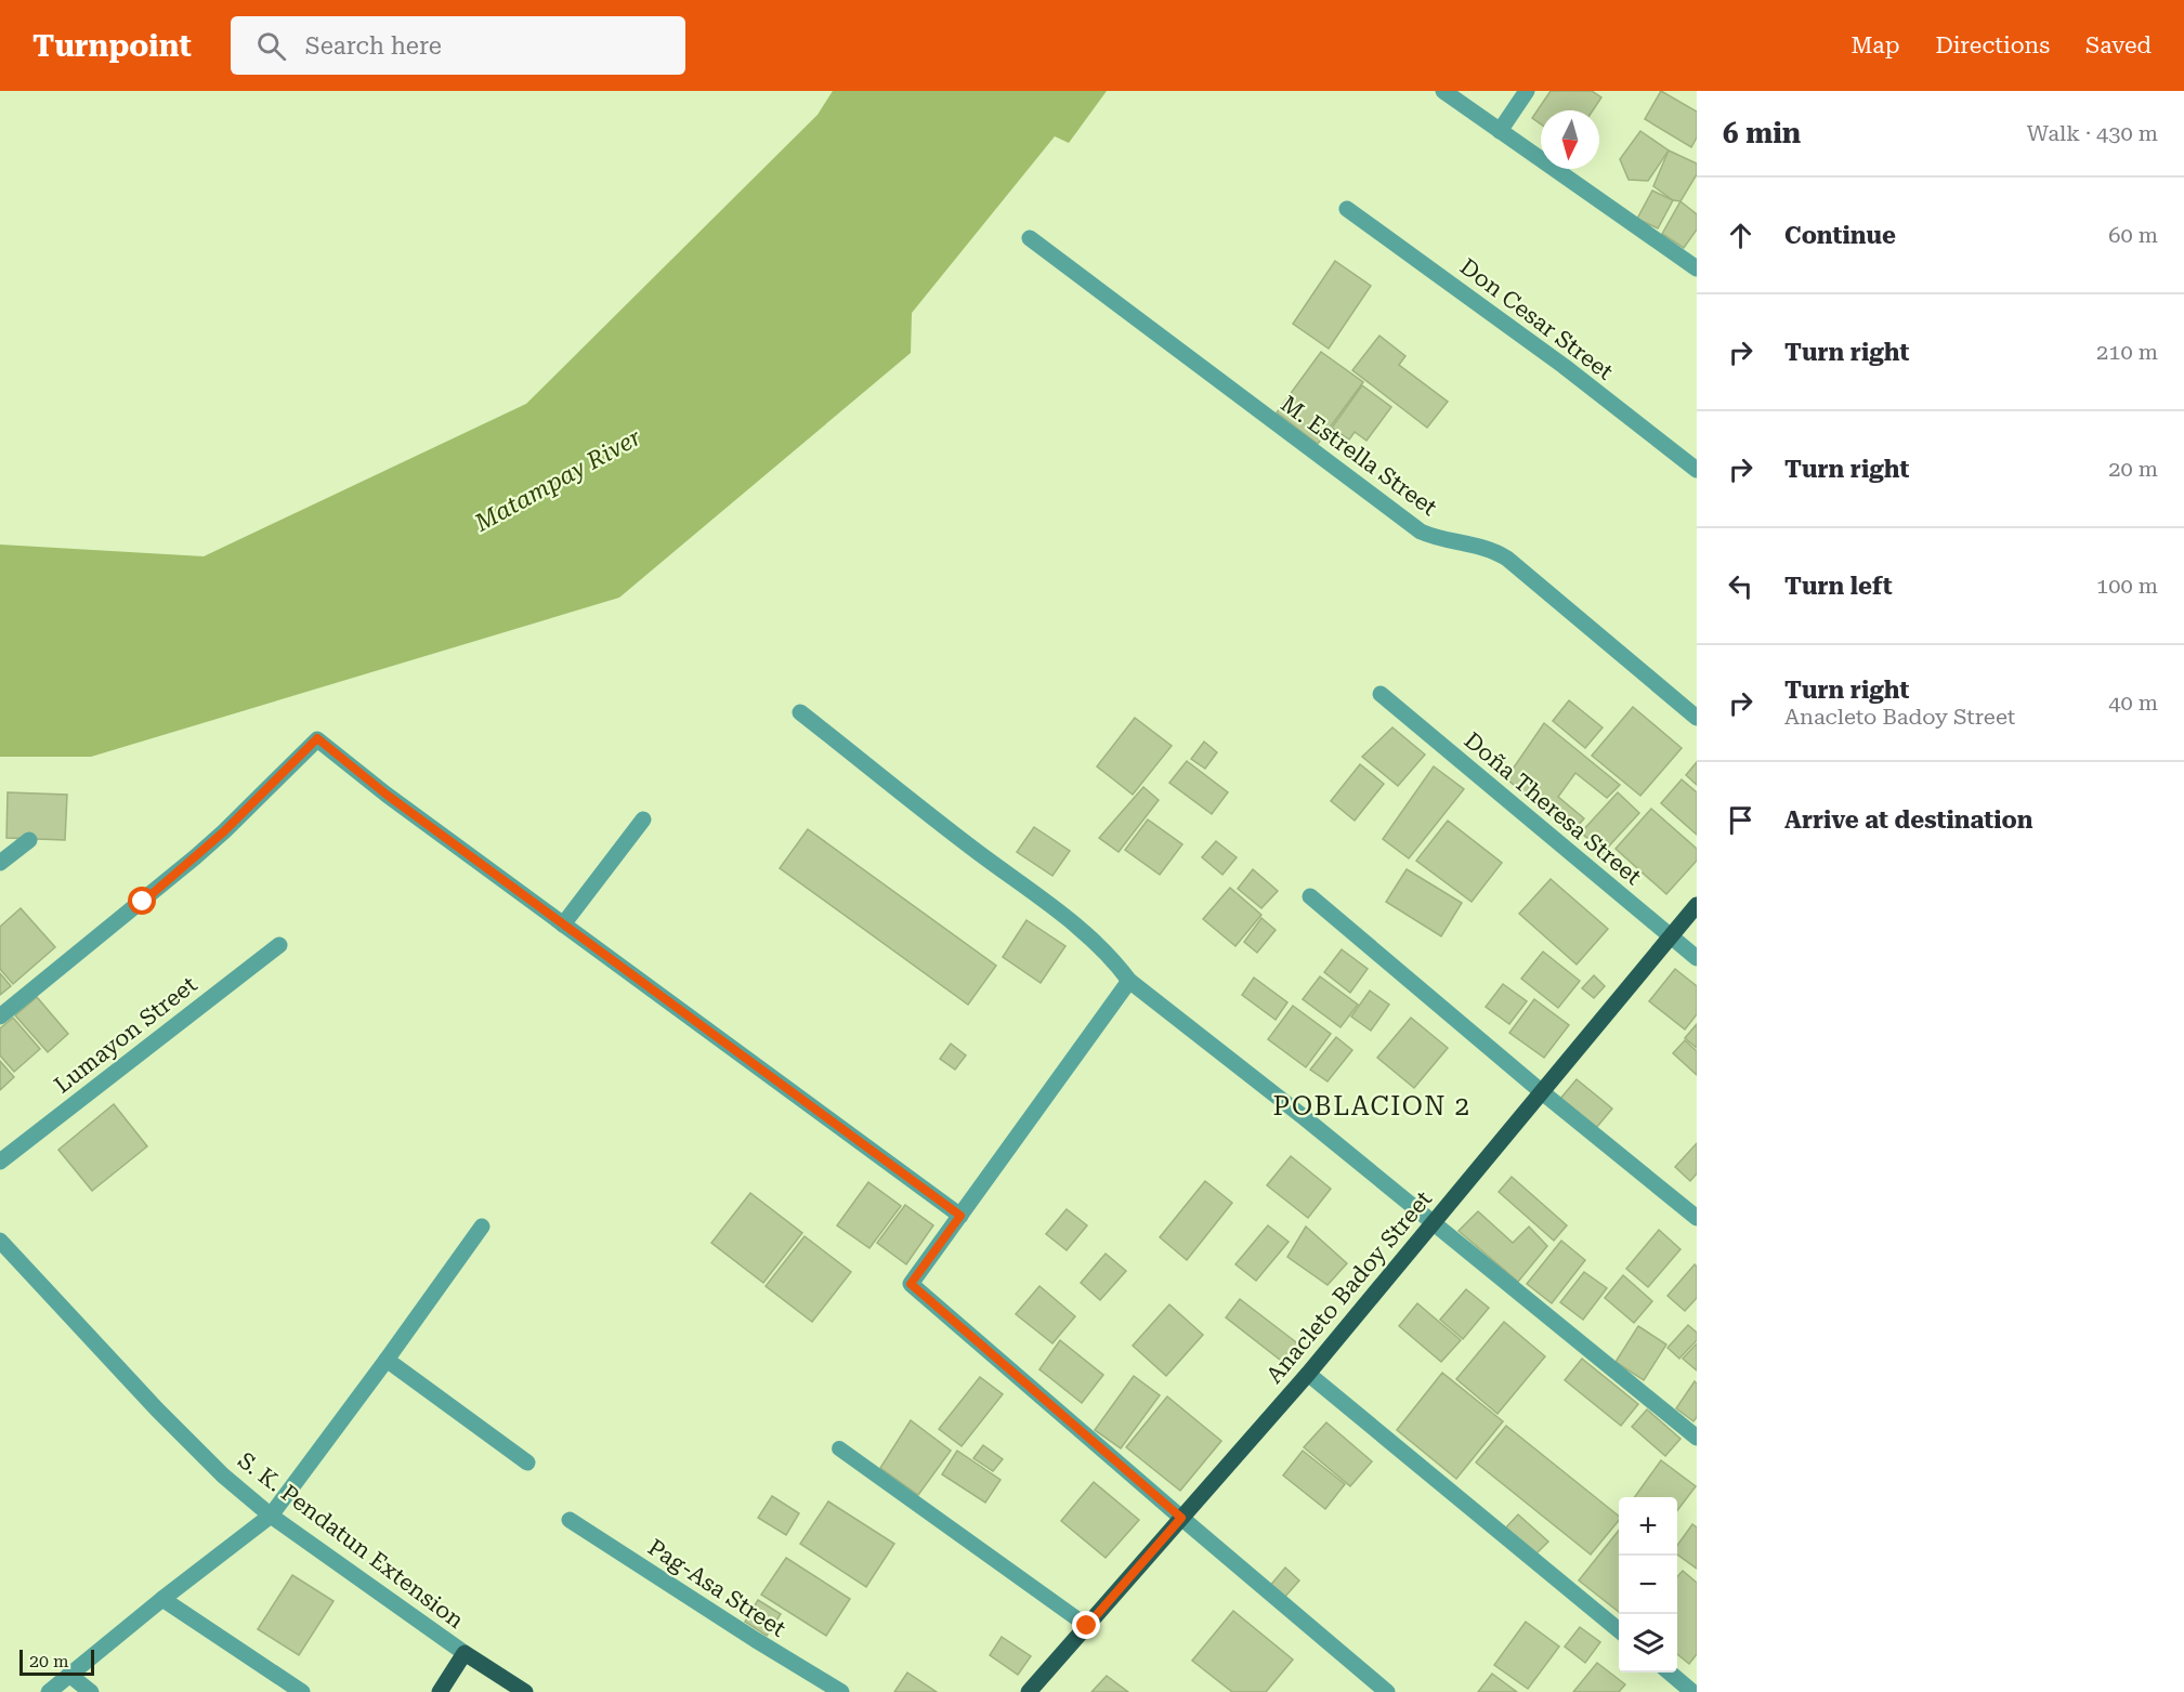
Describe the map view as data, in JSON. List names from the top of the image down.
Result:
{
  "streets": {
    "main road": ["Anacleto Badoy Street", "S. K. Pendatun Extension"],
    "street": [
      "Don Cesar Street",
      "M. Estrella Street",
      "Doña Theresa Street",
      "Lumayon Street",
      "Pag-Asa Street"
    ]
  },
  "crossings": [
    ["Doña Theresa Street", "Anacleto Badoy Street"]
  ],
  "districts": ["POBLACION 2"],
  "water": ["Matampay River"],
  "scale_bar": "20 m",
  "north": "bottom",
  "page": {
    "header": "Turnpoint",
    "search": "Search here",
    "nav": ["Map", "Directions", "Saved"],
    "heading": ["6 min", "Walk · 430 m"],
    "list": [
      ["Continue", "60 m"],
      ["Turn right", "210 m"],
      ["Turn right", "20 m"],
      ["Turn left", "100 m"],
      ["Turn right", "Anacleto Badoy Street", "40 m"],
      "Arrive at destination"
    ],
    "map_buttons": ["+", "−"],
    "scale": "20 m"
  }
}
